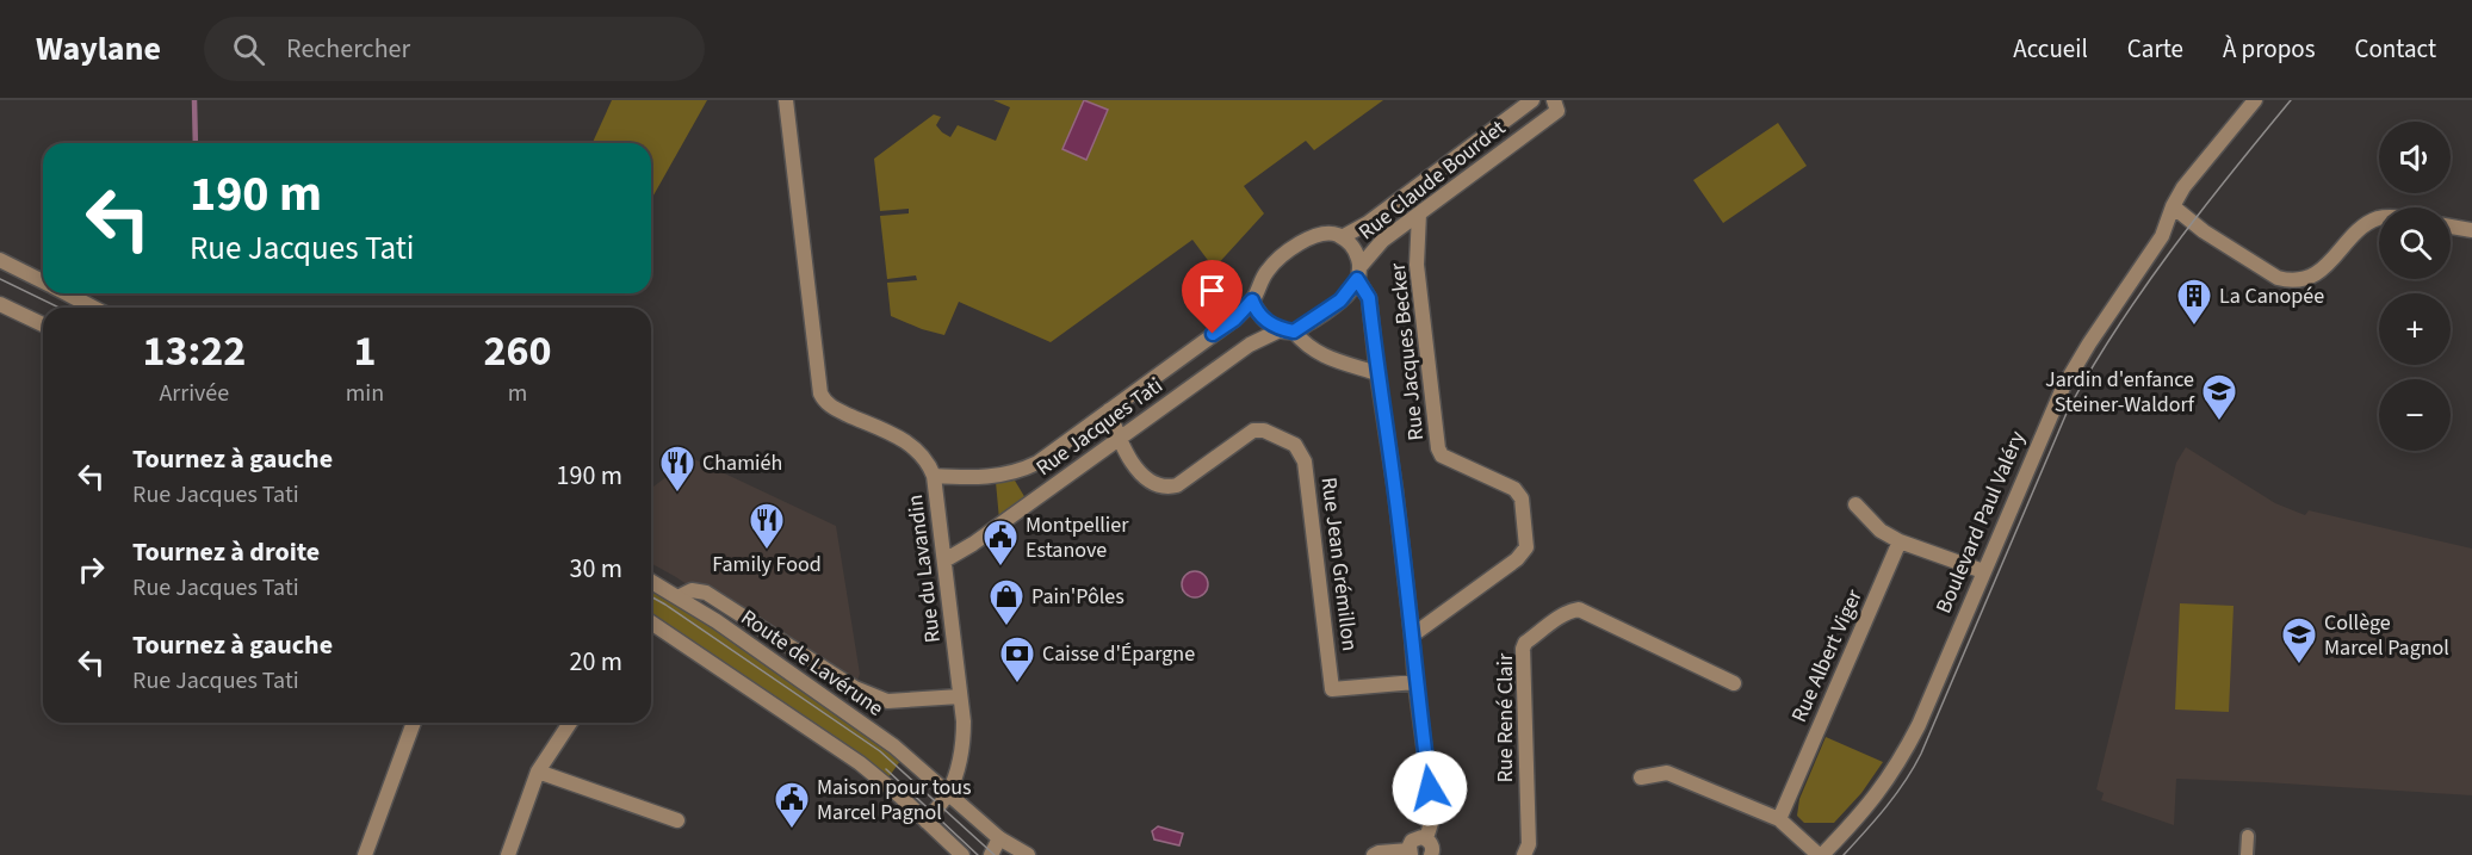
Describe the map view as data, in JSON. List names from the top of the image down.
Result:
{
  "streets": {
    "street": [
      "Rue Claude Bourdet",
      "Rue Jacques Becker",
      "Rue Jacques Tati",
      "Boulevard Paul Valéry",
      "Rue Jean Grémillon",
      "Rue du Lavandin",
      "Rue Albert Viger",
      "Route de Lavérune",
      "Rue René Clair"
    ]
  },
  "crossings": [
    ["Rue Claude Bourdet", "Rue Jacques Becker"],
    ["Rue Claude Bourdet", "Rue Jacques Tati"],
    ["Rue Jacques Tati", "Rue Jean Grémillon"],
    ["Rue Jacques Tati", "Rue du Lavandin"],
    ["Rue du Lavandin", "Route de Lavérune"]
  ],
  "places": {
    "building": ["La Canopée"],
    "school or university": ["Jardin d'enfance Steiner-Waldorf", "Collège Marcel Pagnol"],
    "restaurant": ["Chamiéh", "Family Food"],
    "public building": ["Montpellier Estanove", "Maison pour tous Marcel Pagnol"],
    "shop": ["Pain'Pôles"],
    "bank": ["Caisse d'Épargne"]
  },
  "page": {
    "header": "Waylane",
    "search": "Rechercher",
    "nav": [
      "Accueil",
      "Carte",
      "À propos",
      "Contact"
    ],
    "map_buttons": ["+", "−"],
    "turn": ["190 m", "Rue Jacques Tati"],
    "eta": [
      "13:22",
      "Arrivée",
      "1",
      "min",
      "260",
      "m"
    ],
    "list": [
      {
        "name": "Tournez à gauche",
        "note": "Rue Jacques Tati",
        "value": "190 m"
      },
      {
        "name": "Tournez à droite",
        "note": "Rue Jacques Tati",
        "value": "30 m"
      },
      {
        "name": "Tournez à gauche",
        "note": "Rue Jacques Tati",
        "value": "20 m"
      }
    ]
  }
}
